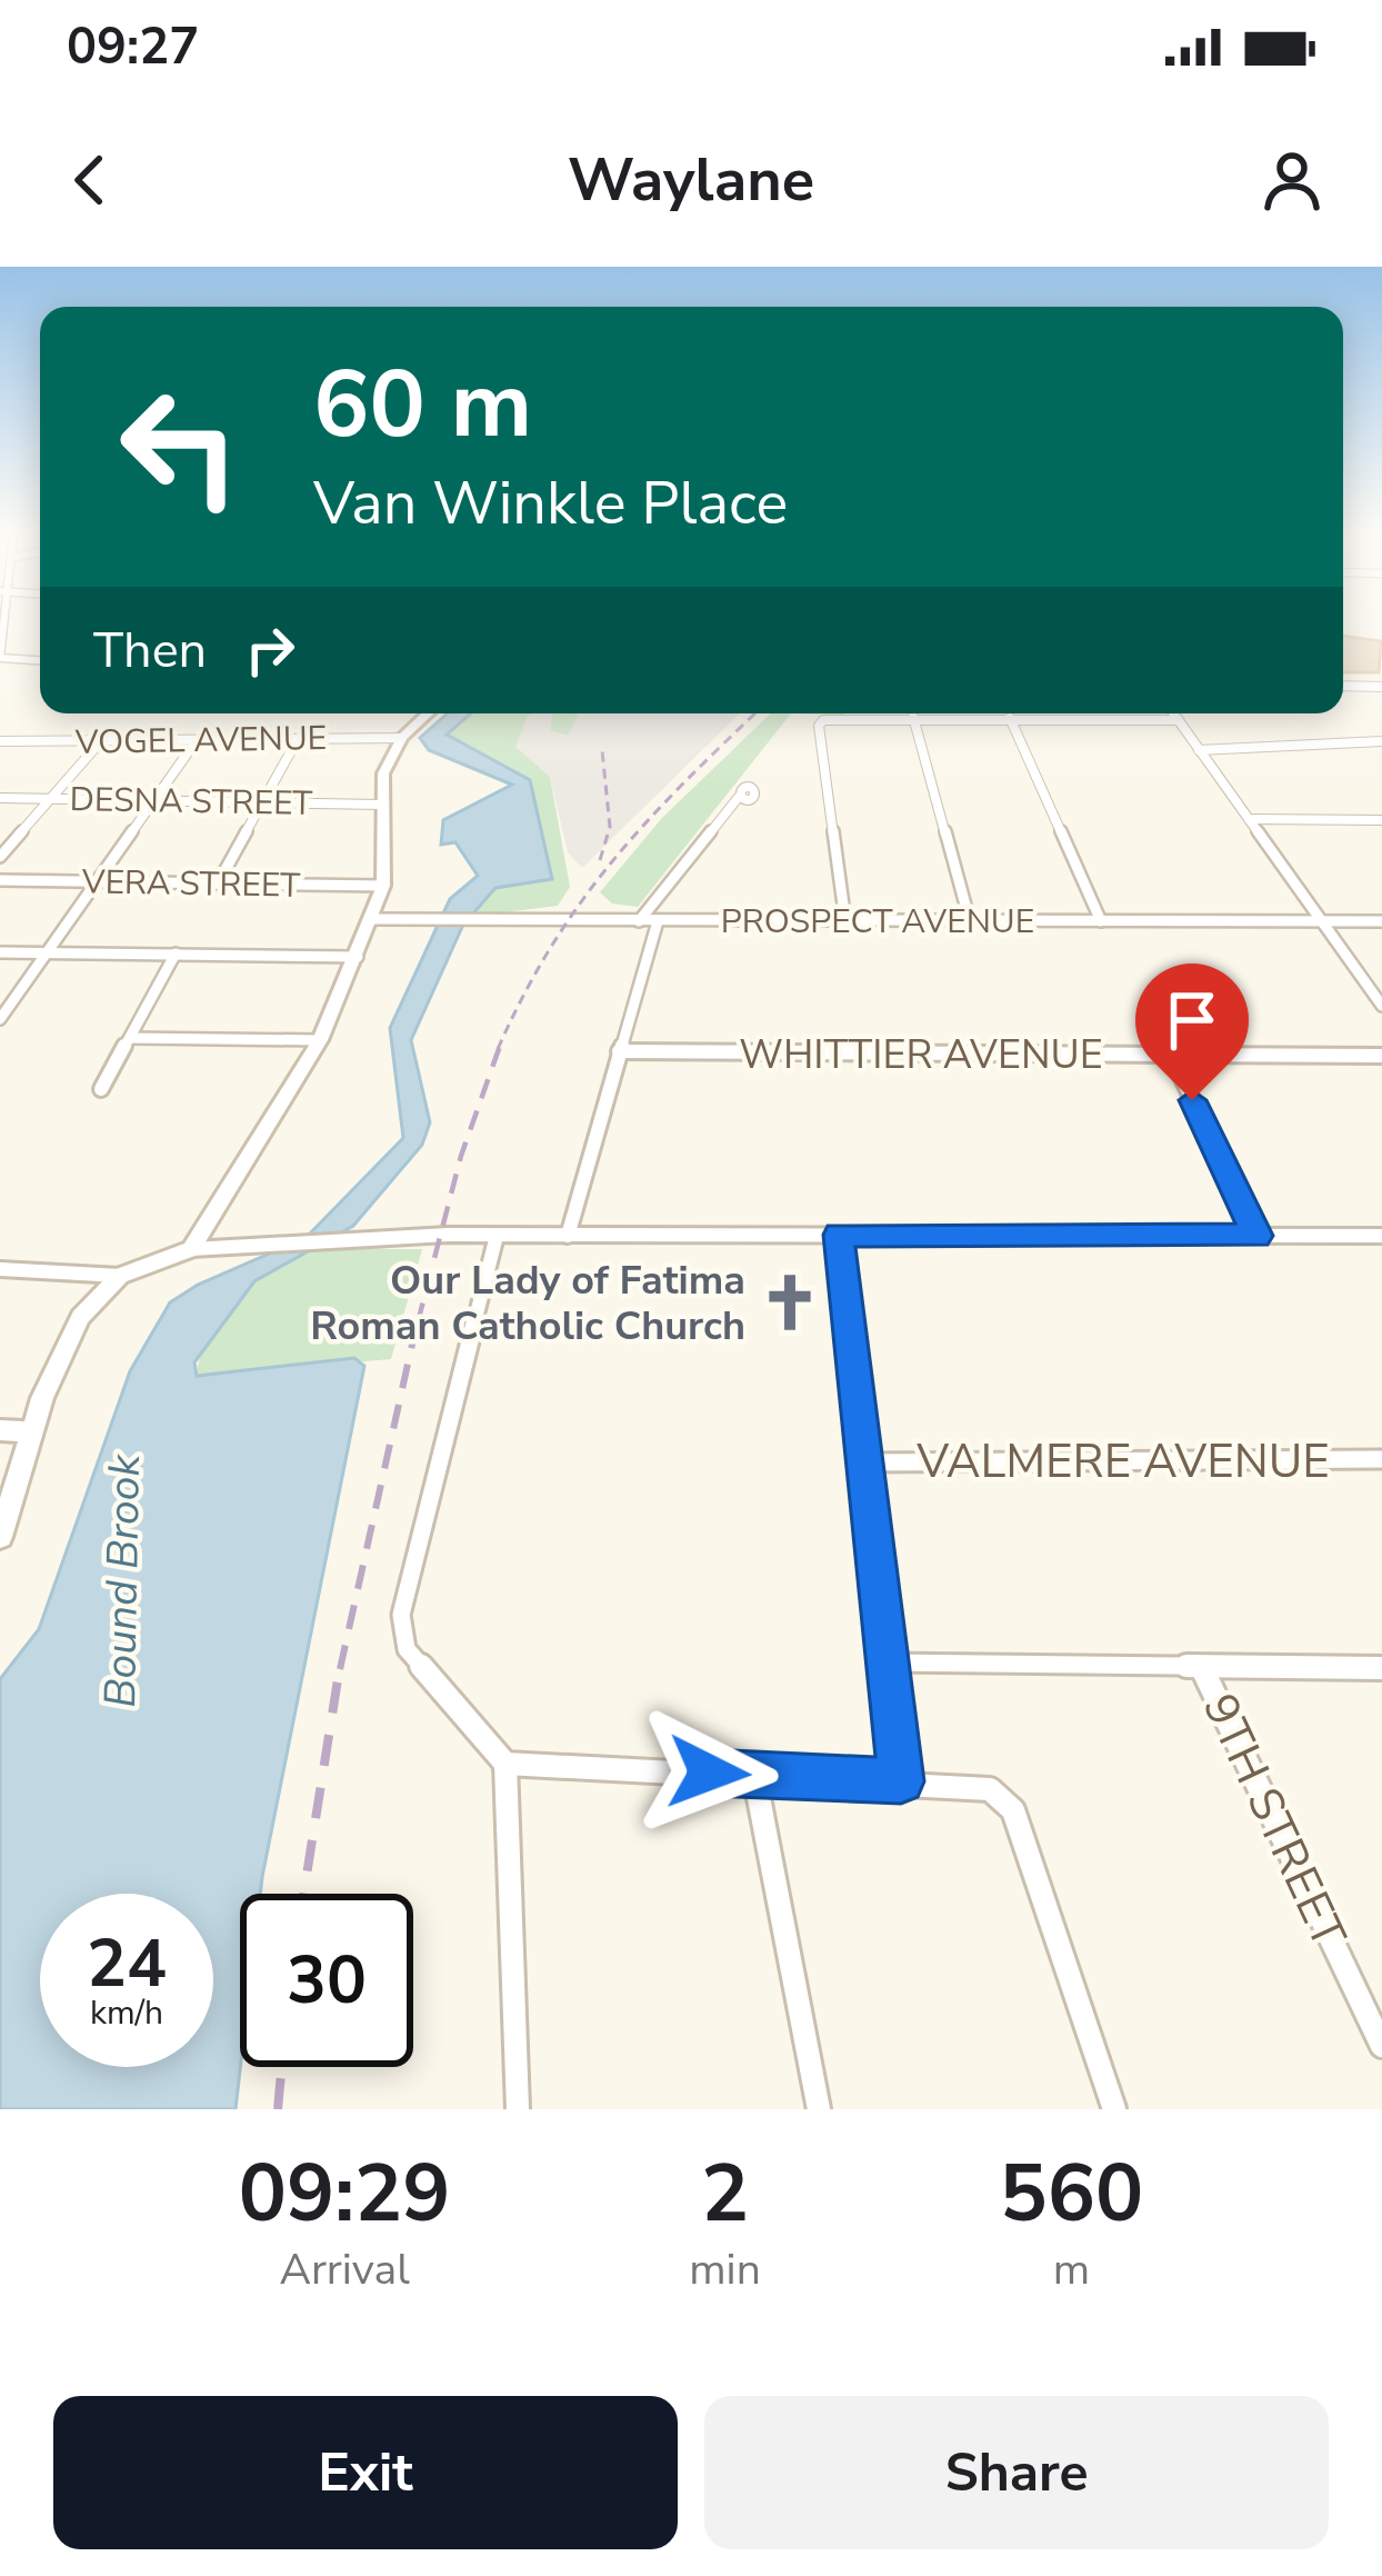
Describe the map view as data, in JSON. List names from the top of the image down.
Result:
{
  "streets": {
    "street": [
      "VOGEL AVENUE",
      "DESNA STREET",
      "VERA STREET",
      "PROSPECT AVENUE",
      "WHITTIER AVENUE",
      "VALMERE AVENUE",
      "9TH STREET"
    ]
  },
  "water": ["Bound Brook"],
  "places": {
    "church": ["Our Lady of Fatima Roman Catholic Church"]
  },
  "page": {
    "status": "09:27",
    "header": "Waylane",
    "turn": ["60 m", "Van Winkle Place"],
    "then": "Then",
    "speed": "24 km/h",
    "limit": "30",
    "eta": [
      "09:29",
      "Arrival",
      "2",
      "min",
      "560",
      "m"
    ],
    "buttons": ["Exit", "Share"]
  }
}
